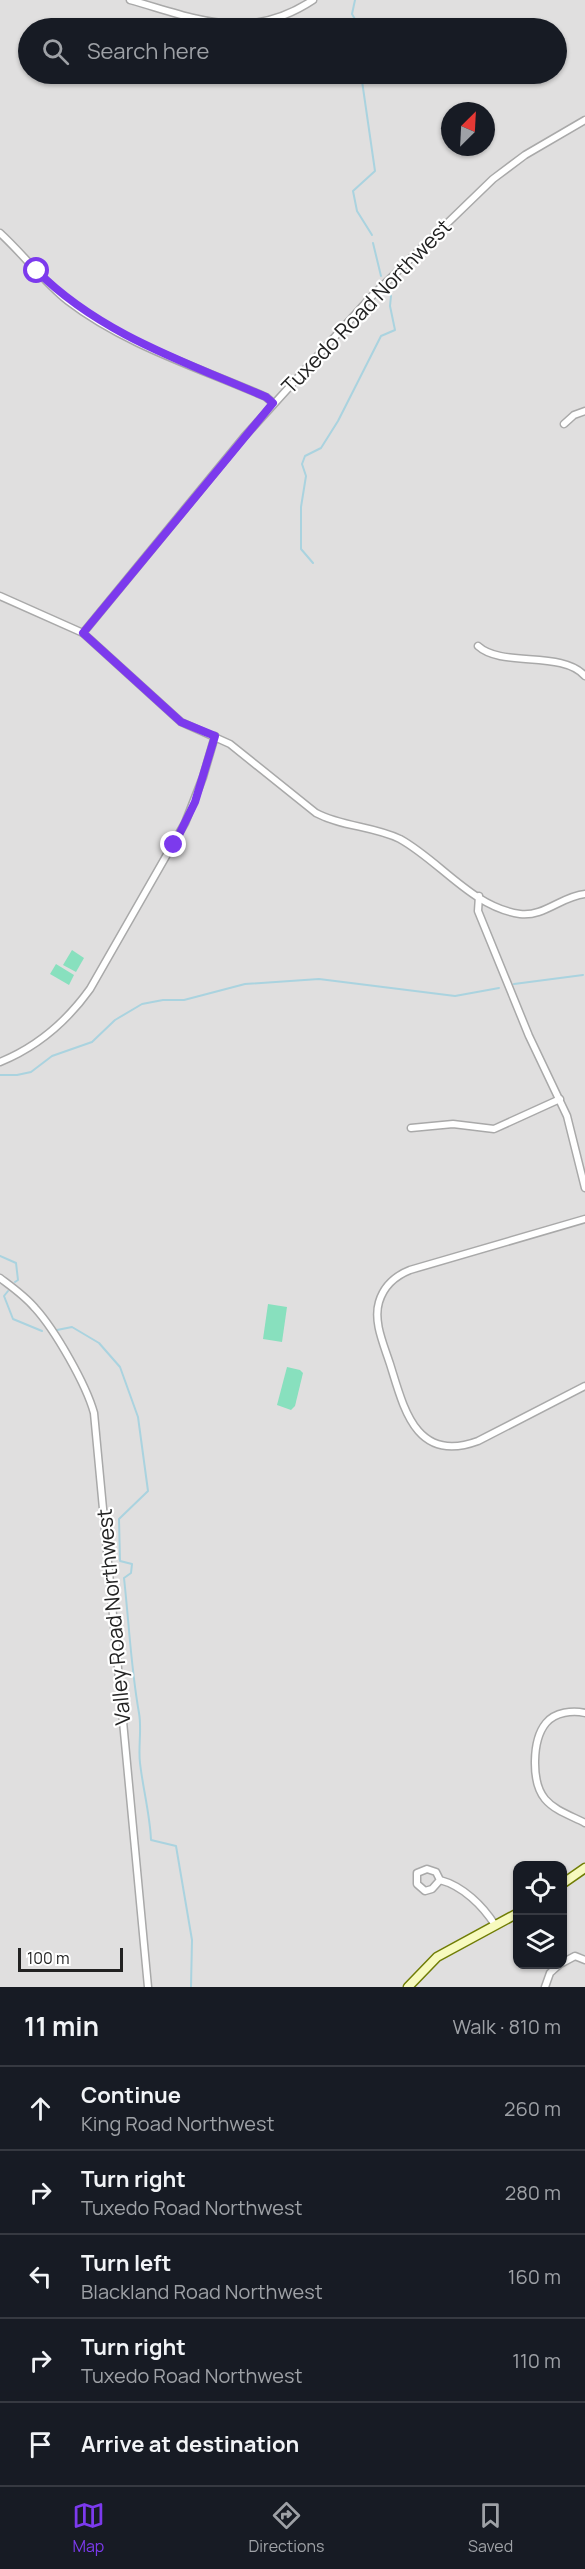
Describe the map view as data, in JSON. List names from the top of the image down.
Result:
{
  "streets": {
    "street": ["Tuxedo Road Northwest", "Valley Road Northwest"]
  },
  "scale_bar": "100 m",
  "north": "top right",
  "page": {
    "search": "Search here",
    "scale": "100 m",
    "heading": ["11 min", "Walk · 810 m"],
    "list": [
      ["Continue", "King Road Northwest", "260 m"],
      ["Turn right", "Tuxedo Road Northwest", "280 m"],
      ["Turn left", "Blackland Road Northwest", "160 m"],
      ["Turn right", "Tuxedo Road Northwest", "110 m"],
      "Arrive at destination"
    ],
    "nav": ["Map", "Directions", "Saved"]
  }
}
